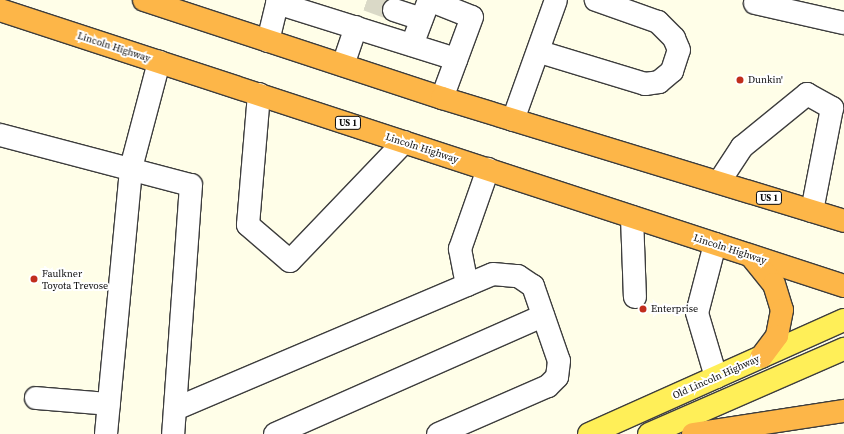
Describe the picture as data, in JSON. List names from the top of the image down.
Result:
{
  "streets": {
    "highway": ["Lincoln Highway", "US 1"],
    "main road": ["Old Lincoln Highway"]
  },
  "places": ["Dunkin'", "Faulkner Toyota Trevose", "Enterprise"]
}
